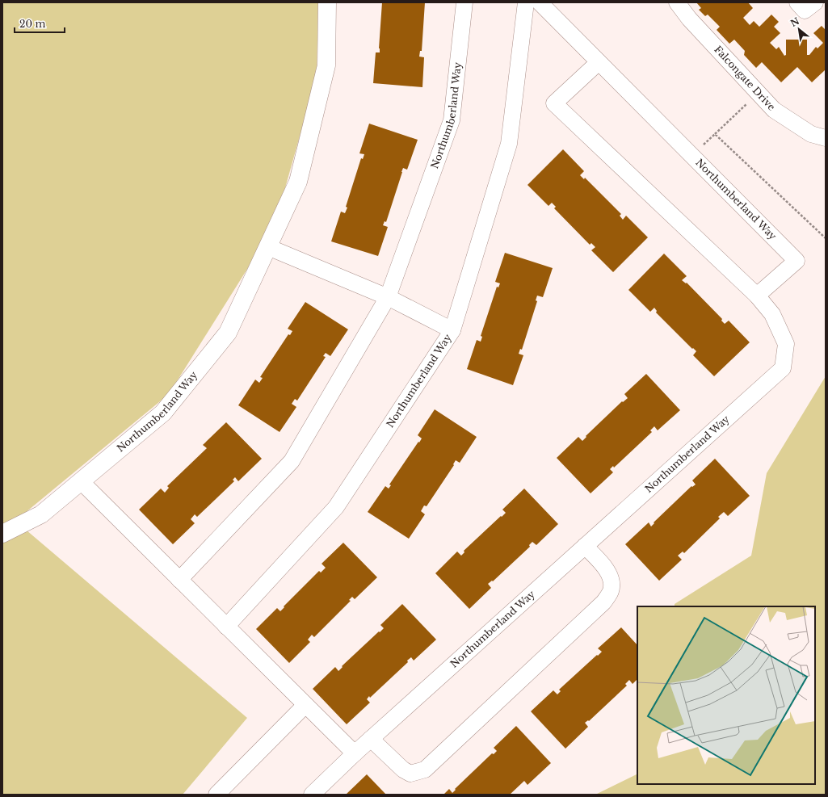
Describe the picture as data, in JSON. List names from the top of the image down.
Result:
{
  "streets": {
    "street": ["Falcongate Drive", "Northumberland Way"]
  },
  "scale_bar": "20 m",
  "north": "top left"
}
